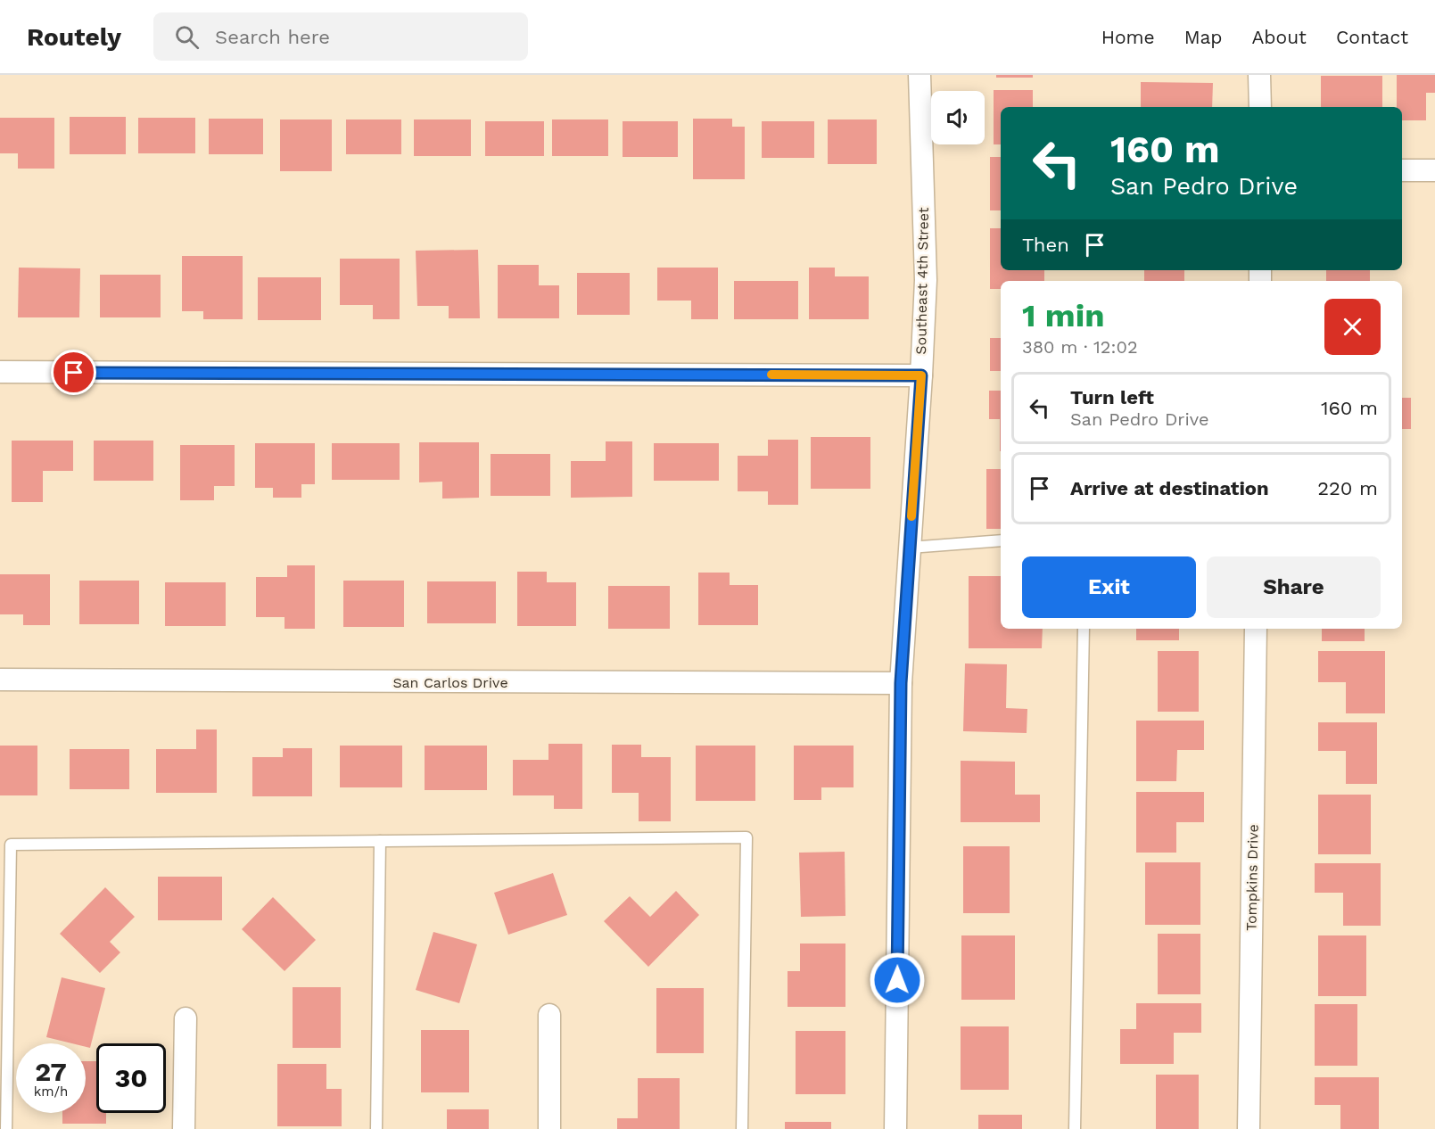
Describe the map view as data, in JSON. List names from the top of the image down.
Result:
{
  "streets": {
    "street": ["Southeast 4th Street", "San Carlos Drive", "Tompkins Drive"]
  },
  "crossings": [
    ["Southeast 4th Street", "San Carlos Drive"]
  ],
  "page": {
    "header": "Routely",
    "search": "Search here",
    "nav": [
      "Home",
      "Map",
      "About",
      "Contact"
    ],
    "turn": ["160 m", "San Pedro Drive"],
    "then": "Then",
    "heading": ["1 min", "380 m · 12:02"],
    "list": [
      {
        "name": "Turn left",
        "note": "San Pedro Drive",
        "value": "160 m"
      },
      {
        "name": "Arrive at destination",
        "value": "220 m"
      }
    ],
    "buttons": ["Exit", "Share"],
    "speed": "27 km/h",
    "limit": "30"
  }
}
